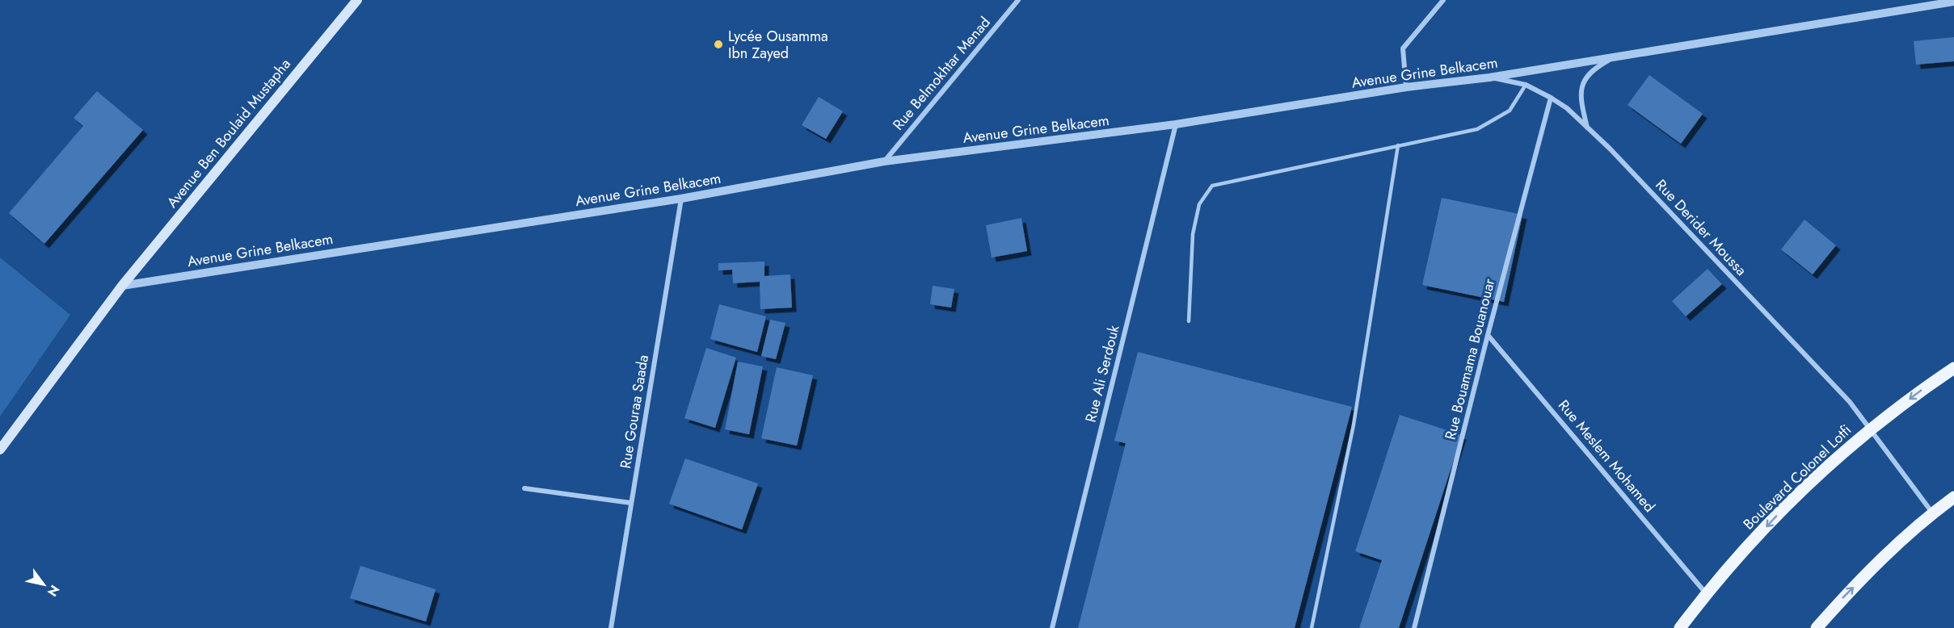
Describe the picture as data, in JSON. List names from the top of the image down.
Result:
{
  "streets": {
    "main road": ["Avenue Ben Boulaid Mustapha", "Boulevard Colonel Lotfi"],
    "street": [
      "Avenue Grine Belkacem",
      "Rue Belmokhtar Menad",
      "Rue Derider Moussa",
      "Rue Bouamama Bouanouar",
      "Rue Ali Serdouk",
      "Rue Gouraa Saada",
      "Rue Meslem Mohamed"
    ]
  },
  "crossings": [
    ["Avenue Grine Belkacem", "Rue Belmokhtar Menad"],
    ["Avenue Grine Belkacem", "Avenue Ben Boulaid Mustapha"],
    ["Avenue Grine Belkacem", "Rue Derider Moussa"],
    ["Avenue Grine Belkacem", "Rue Ali Serdouk"],
    ["Avenue Grine Belkacem", "Rue Gouraa Saada"],
    ["Rue Derider Moussa", "Rue Bouamama Bouanouar"],
    ["Rue Derider Moussa", "Boulevard Colonel Lotfi"],
    ["Rue Bouamama Bouanouar", "Rue Meslem Mohamed"],
    ["Rue Meslem Mohamed", "Boulevard Colonel Lotfi"]
  ],
  "places": ["Lycée Ousamma Ibn Zayed"],
  "north": "bottom right"
}
